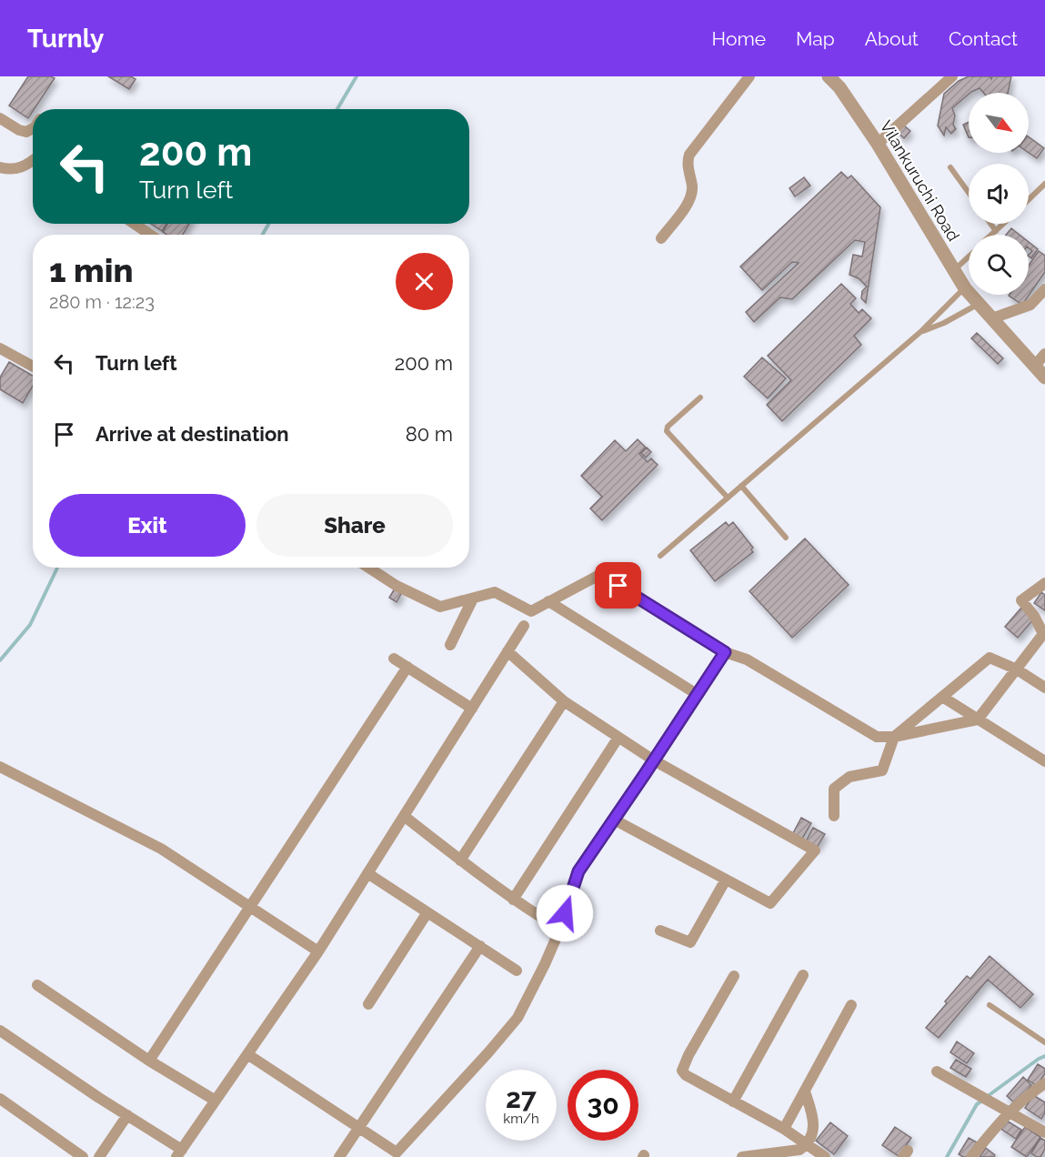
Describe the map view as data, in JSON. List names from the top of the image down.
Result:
{
  "streets": {
    "street": ["Vilankuruchi Road"]
  },
  "north": "bottom right",
  "page": {
    "header": "Turnly",
    "nav": [
      "Home",
      "Map",
      "About",
      "Contact"
    ],
    "turn": ["200 m", "Turn left"],
    "heading": ["1 min", "280 m · 12:23"],
    "list": [
      {
        "name": "Turn left",
        "value": "200 m"
      },
      {
        "name": "Arrive at destination",
        "value": "80 m"
      }
    ],
    "buttons": ["Exit", "Share"],
    "speed": "27 km/h",
    "limit": "30"
  }
}
